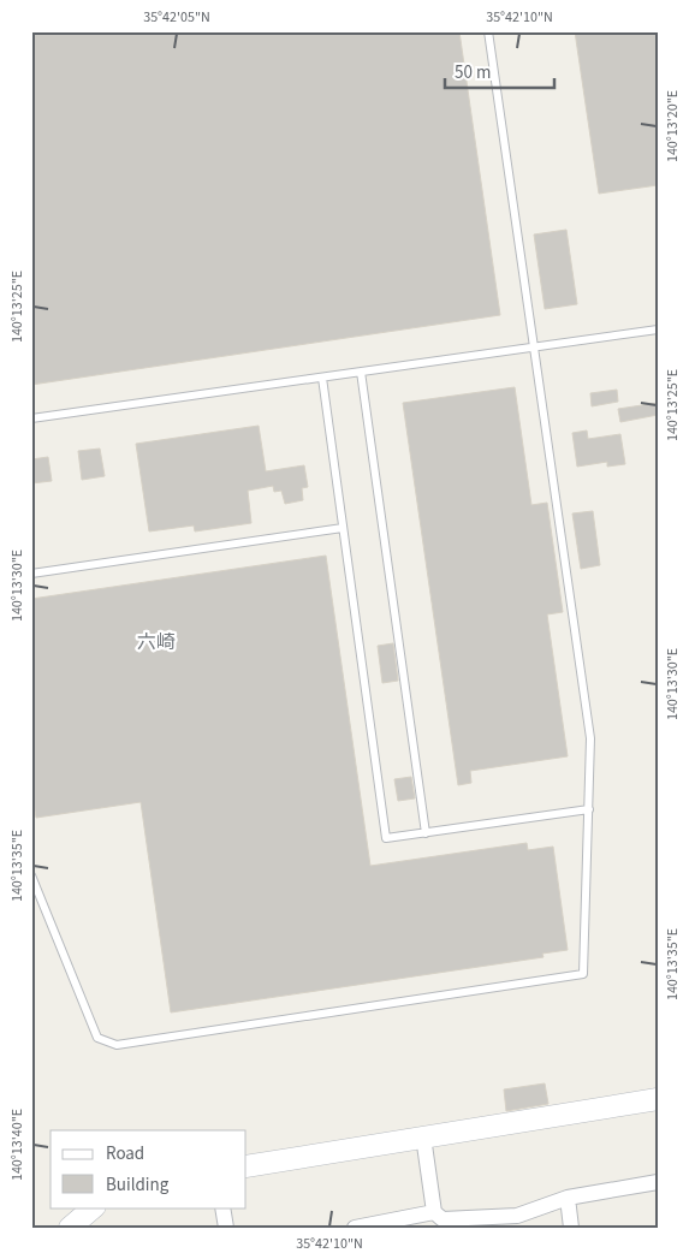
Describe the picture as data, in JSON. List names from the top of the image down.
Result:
{
  "districts": ["六崎"],
  "legend": ["Road", "Building"],
  "scale_bar": "50 m",
  "coordinates": [
    "35°42'05\"N",
    "35°42'10\"N",
    "140°13'20\"E",
    "140°13'25\"E",
    "140°13'30\"E",
    "140°13'35\"E",
    "140°13'40\"E"
  ]
}
